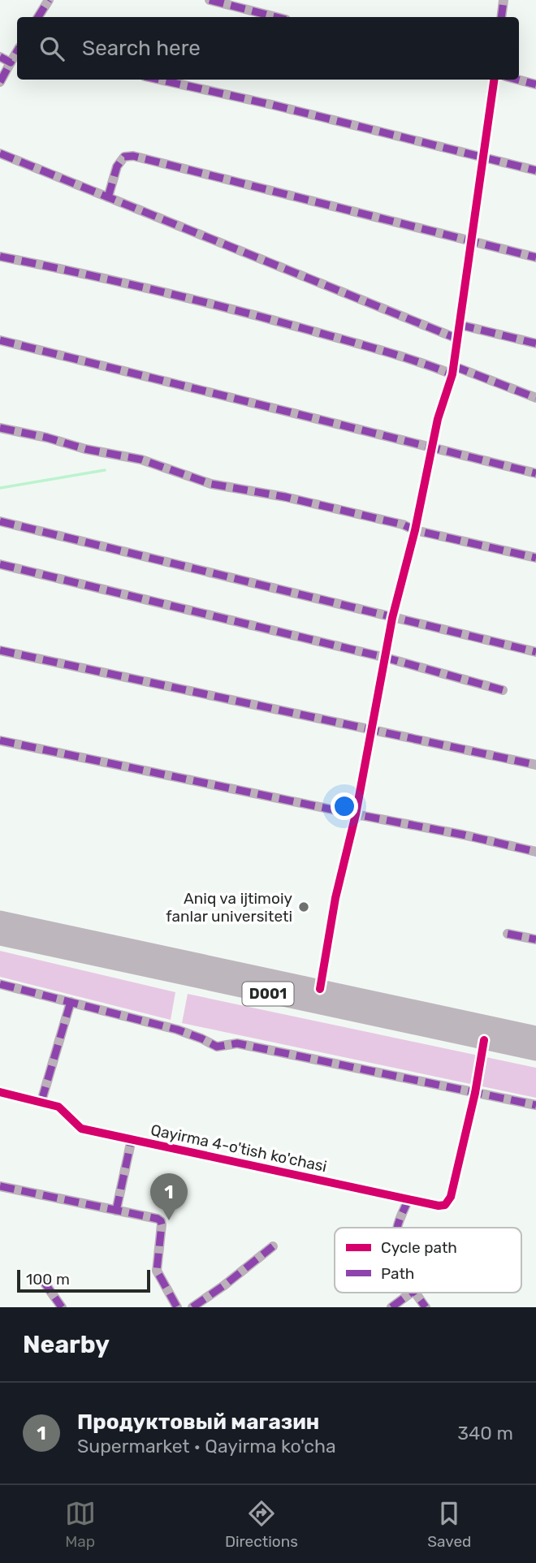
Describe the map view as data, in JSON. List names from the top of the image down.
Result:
{
  "streets": {
    "highway": ["D001"],
    "street": ["Qayirma 4-o'tish ko'chasi"]
  },
  "places": ["Aniq va ijtimoiy fanlar universiteti"],
  "legend": ["Cycle path", "Path"],
  "scale_bar": "100 m",
  "page": {
    "search": "Search here",
    "pins": "1",
    "scale": "100 m",
    "heading": "Nearby",
    "list": [
      {
        "mark": "1",
        "name": "Продуктовый магазин",
        "note": "Supermarket · Qayirma ko'cha",
        "value": "340 m"
      }
    ],
    "nav": ["Map", "Directions", "Saved"]
  }
}
